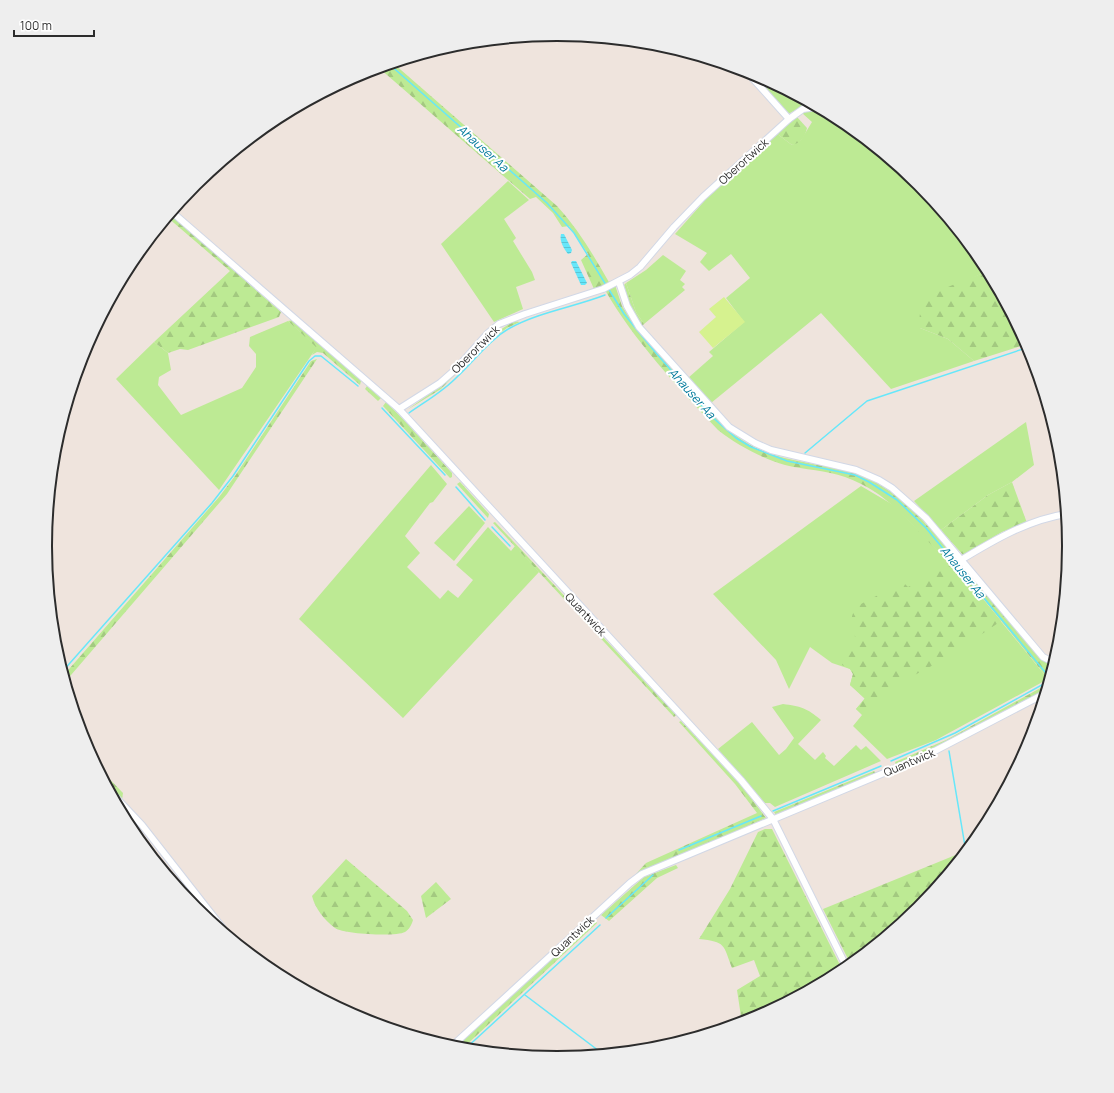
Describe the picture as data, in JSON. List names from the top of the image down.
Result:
{
  "streets": {
    "street": ["Oberortwick", "Quantwick"]
  },
  "crossings": [
    ["Oberortwick", "Quantwick"]
  ],
  "water": ["Ahauser Aa"],
  "scale_bar": "100 m"
}
